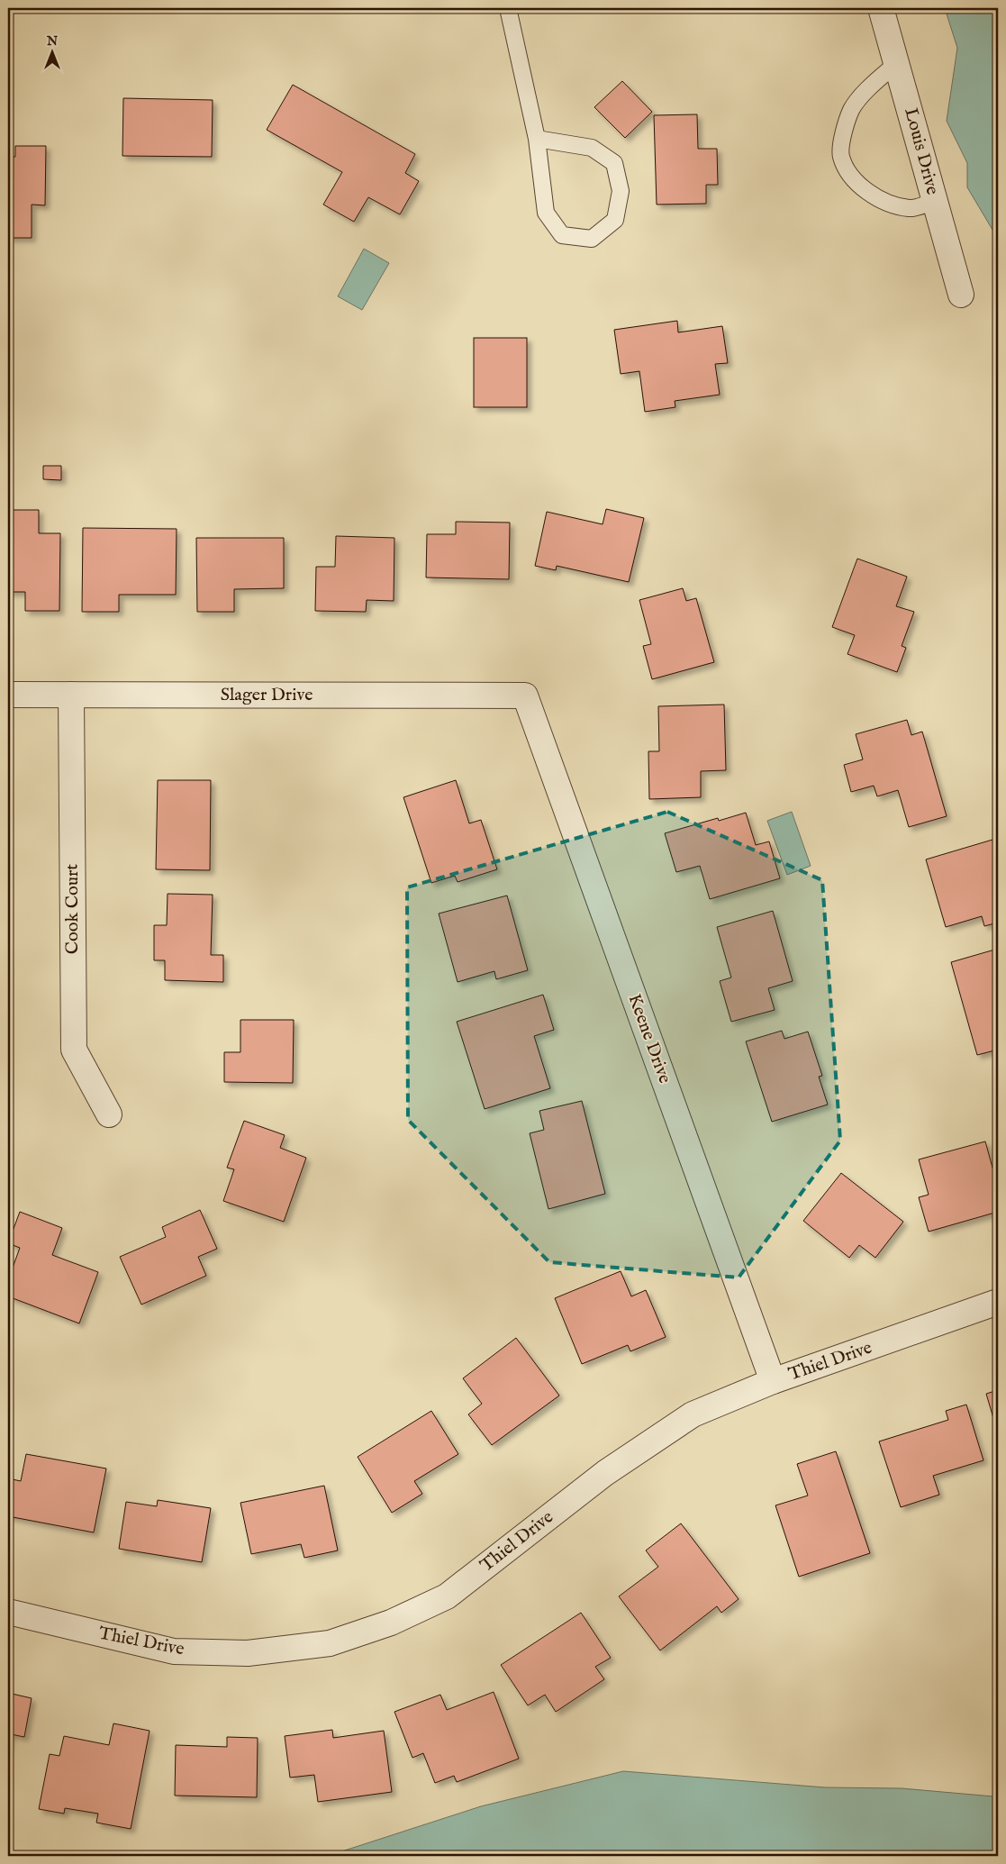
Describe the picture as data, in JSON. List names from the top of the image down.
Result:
{
  "streets": {
    "street": [
      "Louis Drive",
      "Slager Drive",
      "Cook Court",
      "Keene Drive",
      "Thiel Drive"
    ]
  },
  "crossings": [
    ["Slager Drive", "Cook Court"],
    ["Slager Drive", "Keene Drive"],
    ["Keene Drive", "Thiel Drive"]
  ],
  "north": "top"
}
